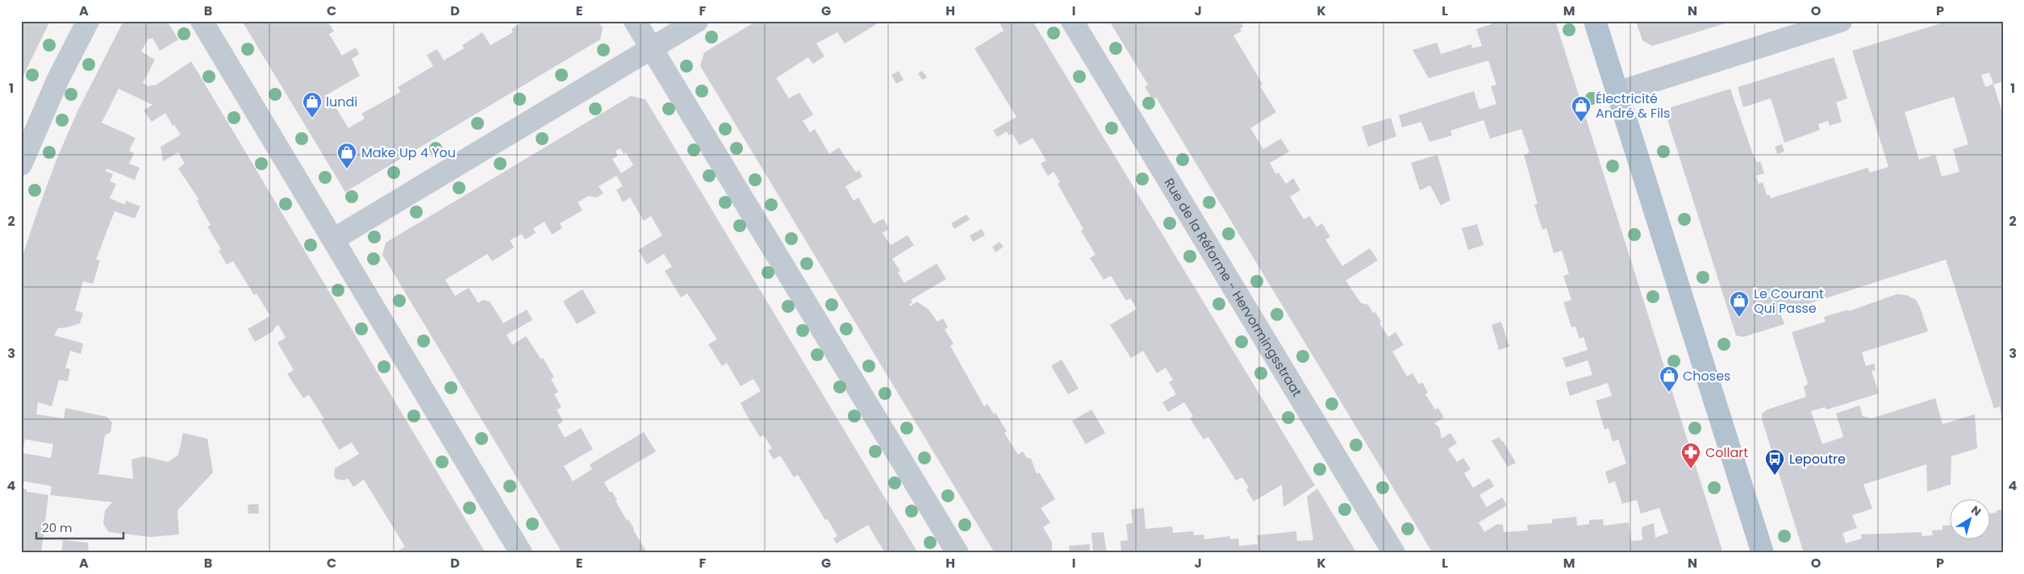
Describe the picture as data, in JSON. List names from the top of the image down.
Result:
{
  "streets": {
    "street": ["Rue de la Réforme - Hervormingsstraat"]
  },
  "places": {
    "shop": [
      "lundi",
      "Électricité André & Fils",
      "Make Up 4 You",
      "Le Courant Qui Passe",
      "Choses"
    ],
    "pharmacy": ["Collart"],
    "bus stop": ["Lepoutre"]
  },
  "scale_bar": "20 m",
  "north": "top right",
  "grid": {
    "columns": [
      "A",
      "B",
      "C",
      "D",
      "E",
      "F",
      "G",
      "H",
      "I",
      "J",
      "K",
      "L",
      "M",
      "N",
      "O",
      "P"
    ],
    "rows": [
      "1",
      "2",
      "3",
      "4"
    ]
  }
}
